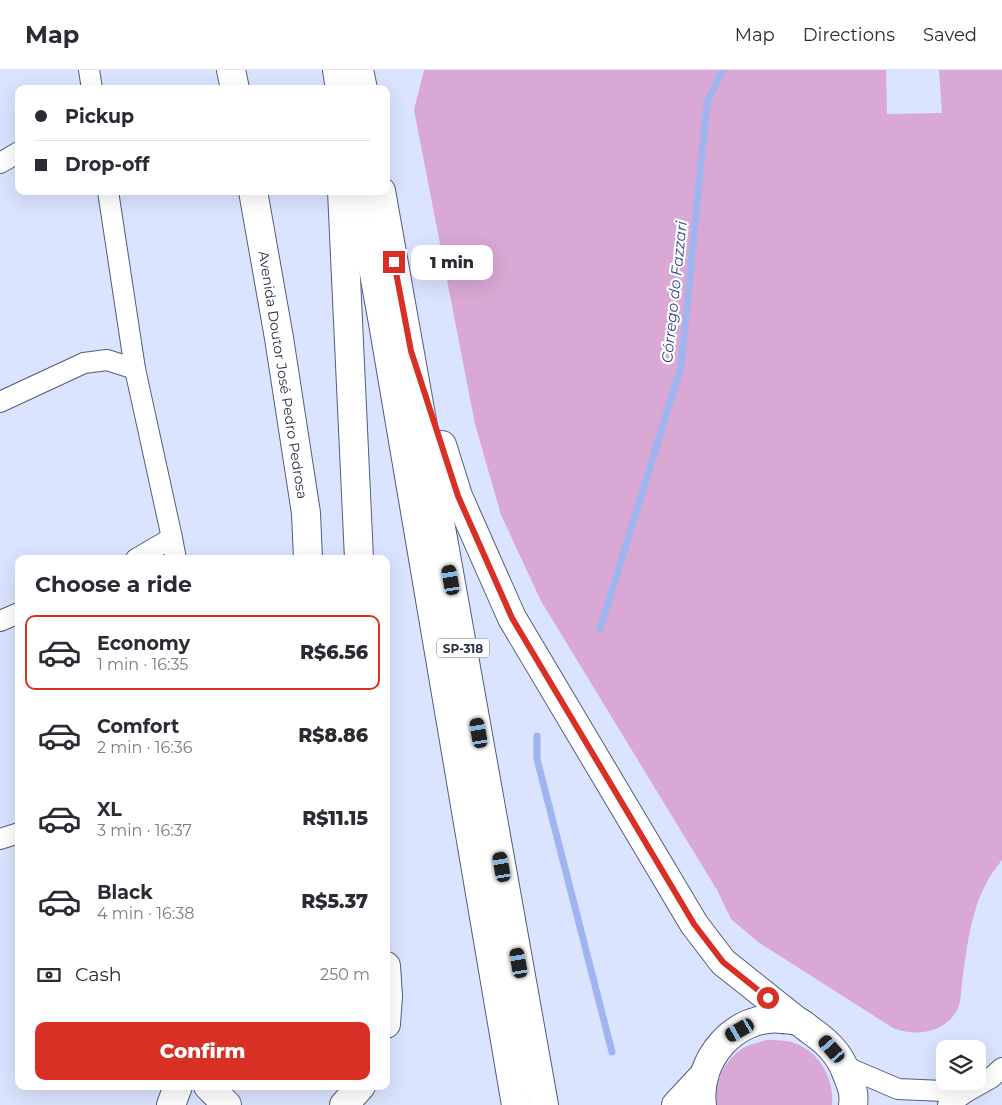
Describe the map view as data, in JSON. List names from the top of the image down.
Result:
{
  "streets": {
    "main road": ["Avenida Doutor José Pedro Pedrosa", "SP-318"]
  },
  "water": ["Córrego do Fazzari"],
  "page": {
    "header": "Map",
    "nav": ["Map", "Directions", "Saved"],
    "banner": ["Pickup", "Drop-off"],
    "bubble": "1 min",
    "heading": "Choose a ride",
    "list": [
      {
        "name": "Economy",
        "note": "1 min · 16:35",
        "value": "R$6.56"
      },
      {
        "name": "Comfort",
        "note": "2 min · 16:36",
        "value": "R$8.86"
      },
      {
        "name": "XL",
        "note": "3 min · 16:37",
        "value": "R$11.15"
      },
      {
        "name": "Black",
        "note": "4 min · 16:38",
        "value": "R$5.37"
      }
    ],
    "pay": ["Cash", "250 m"],
    "buttons": "Confirm"
  }
}
